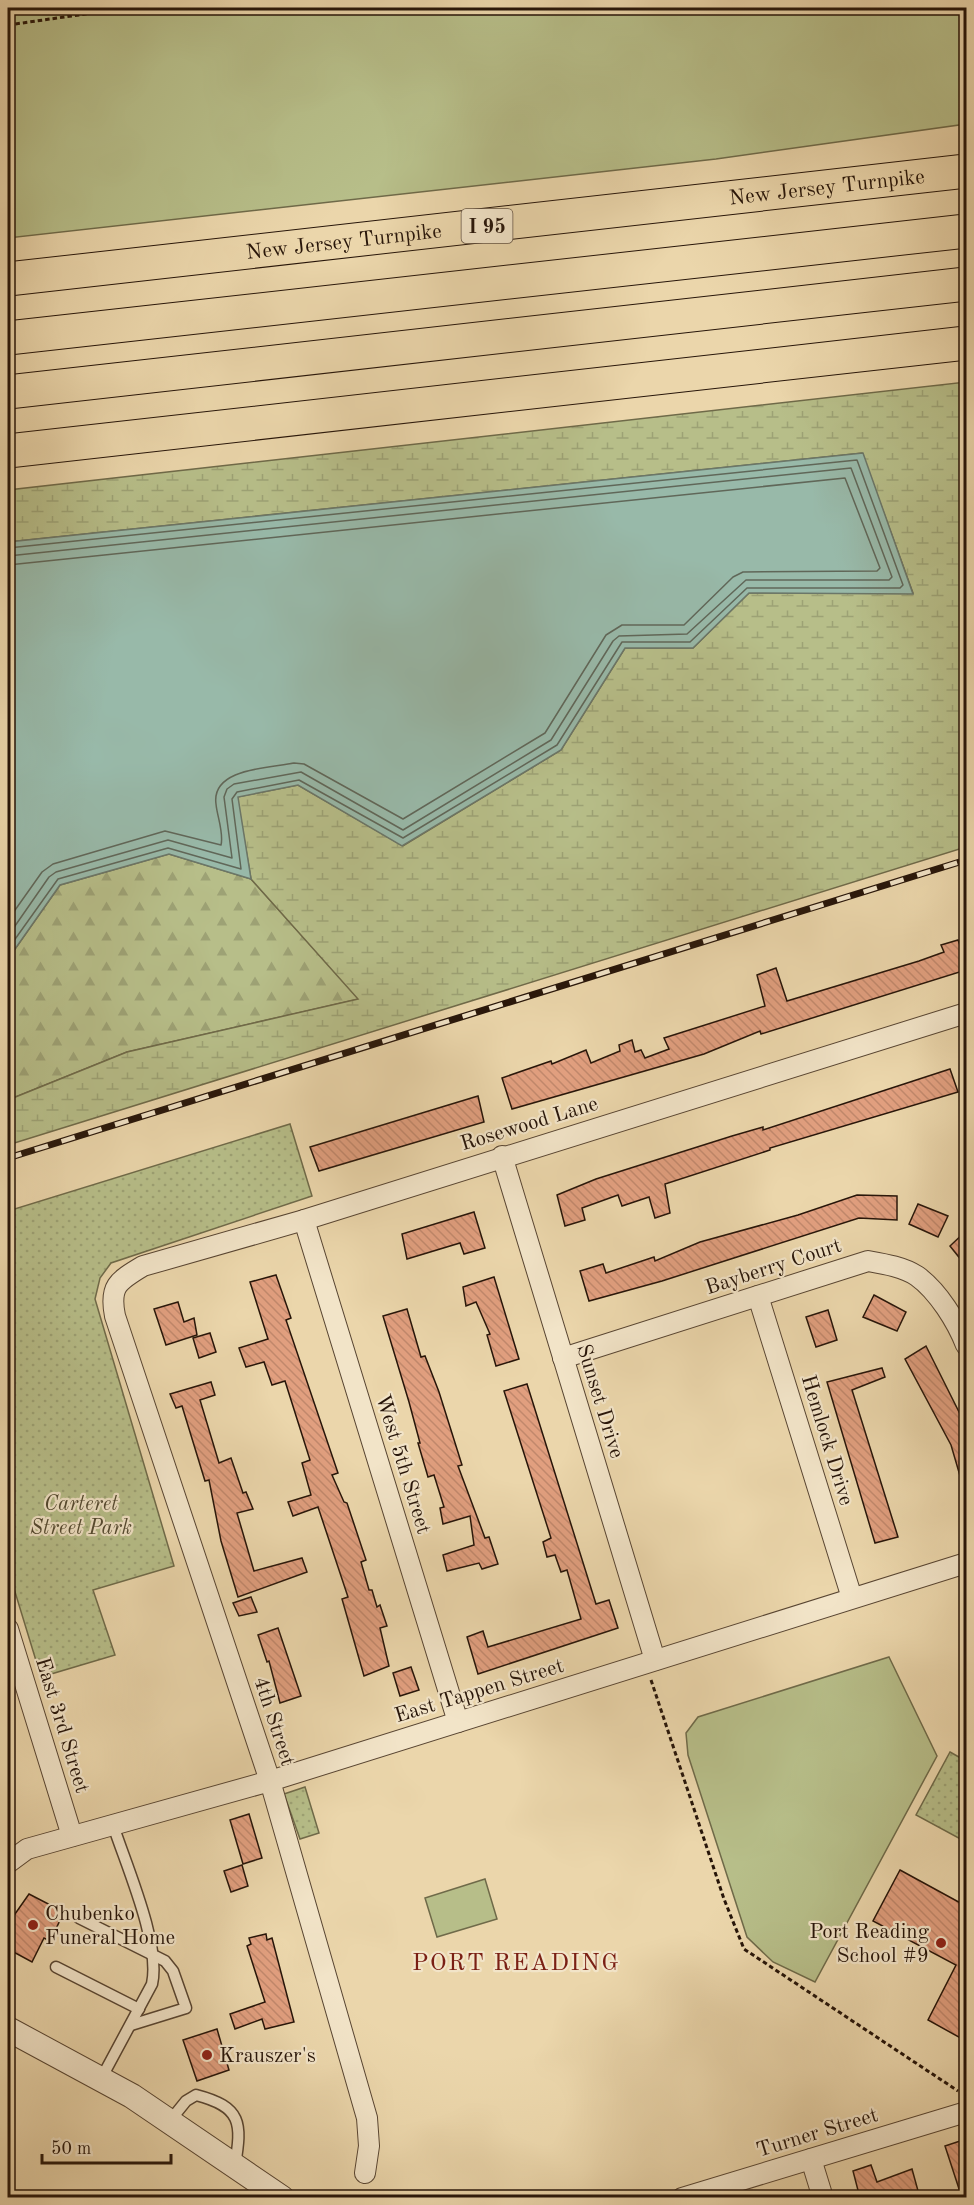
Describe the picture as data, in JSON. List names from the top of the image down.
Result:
{
  "streets": {
    "highway": ["New Jersey Turnpike", "I 95"],
    "street": [
      "Rosewood Lane",
      "Bayberry Court",
      "Sunset Drive",
      "Hemlock Drive",
      "West 5th Street",
      "East Tappen Street",
      "4th Street",
      "East 3rd Street",
      "Turner Street"
    ]
  },
  "crossings": [
    ["Rosewood Lane", "Sunset Drive"],
    ["Rosewood Lane", "West 5th Street"],
    ["Rosewood Lane", "4th Street"],
    ["Bayberry Court", "Sunset Drive"],
    ["Bayberry Court", "Hemlock Drive"],
    ["Sunset Drive", "East Tappen Street"],
    ["Hemlock Drive", "East Tappen Street"],
    ["West 5th Street", "East Tappen Street"],
    ["East Tappen Street", "4th Street"],
    ["East Tappen Street", "East 3rd Street"]
  ],
  "districts": ["PORT READING"],
  "parks": ["Carteret Street Park"],
  "places": ["Chubenko Funeral Home", "Port Reading School #9", "Krauszer's"],
  "scale_bar": "50 m"
}
